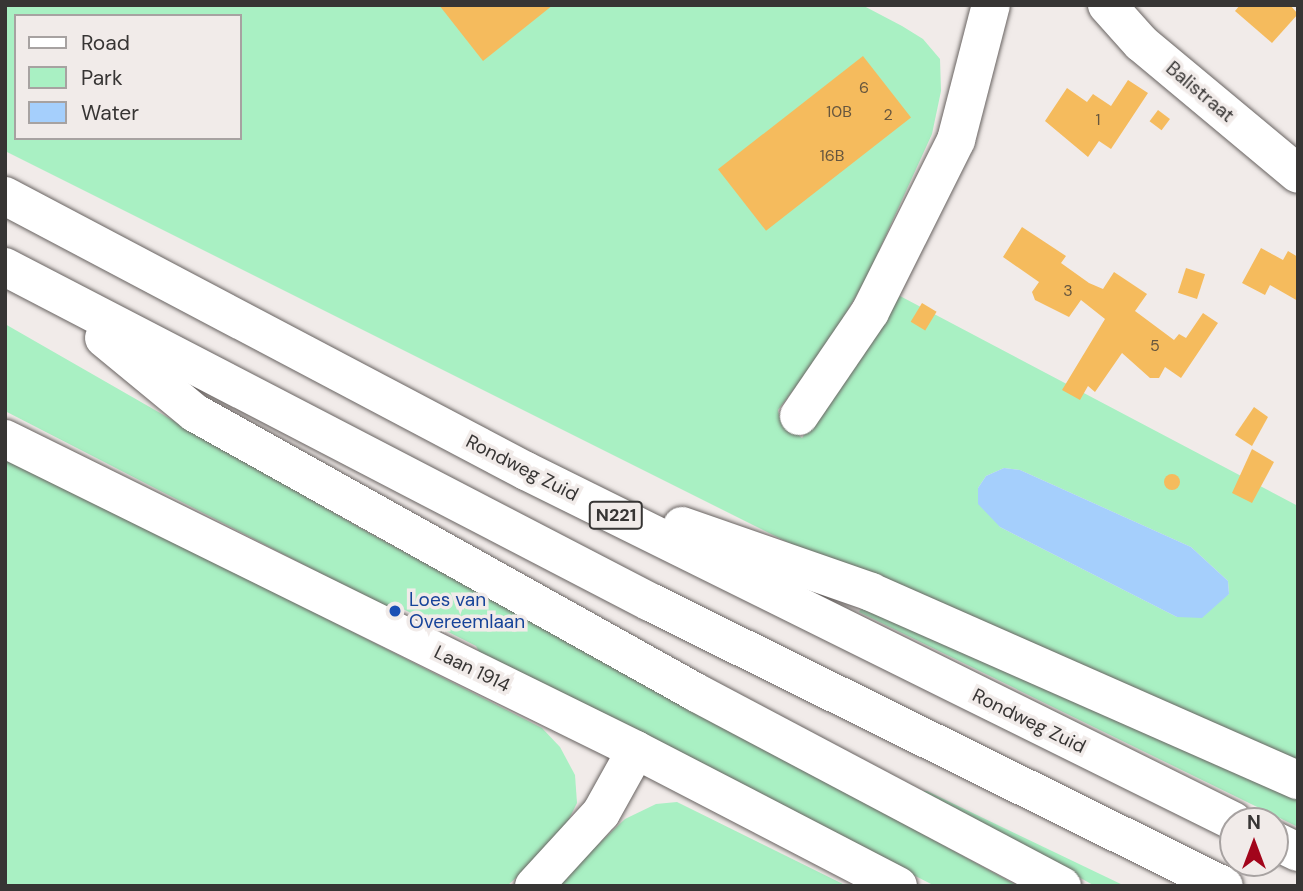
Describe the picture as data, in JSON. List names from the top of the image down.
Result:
{
  "streets": {
    "main road": [
      "Balistraat",
      "Rondweg Zuid",
      "N221",
      "Laan 1914"
    ]
  },
  "crossings": [
    ["Rondweg Zuid", "N221"]
  ],
  "places": ["Loes van Overeemlaan"],
  "house_numbers": [
    "6",
    "10B",
    "2",
    "1",
    "16B",
    "3",
    "5"
  ],
  "legend": ["Road", "Park", "Water"],
  "north": "top"
}
